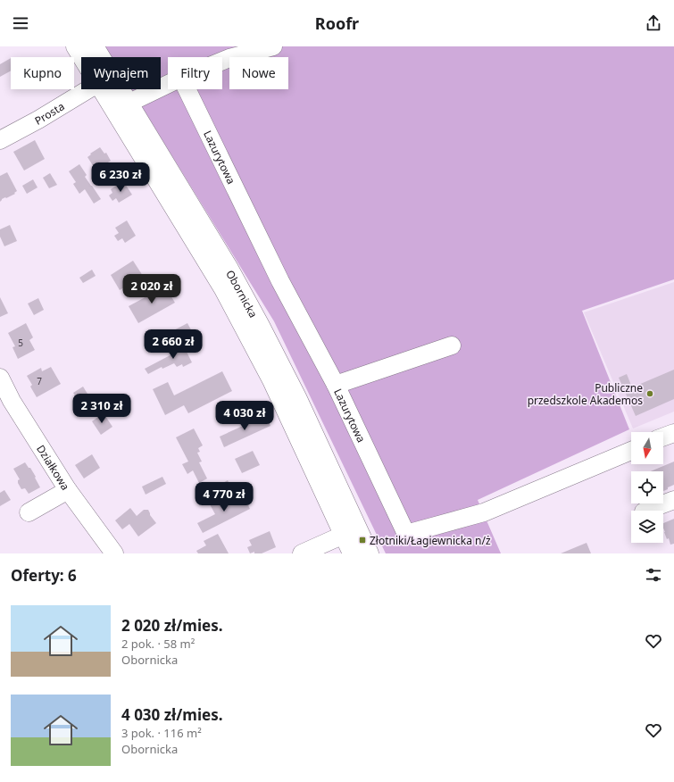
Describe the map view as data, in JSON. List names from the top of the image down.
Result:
{
  "streets": {
    "main road": ["Obornicka"],
    "street": ["Prosta", "Lazurytowa", "Działkowa"]
  },
  "places": {
    "other": ["Publiczne przedszkole Akademos"],
    "transit": ["Złotniki/Łagiewnicka n/ż"]
  },
  "house_numbers": ["5", "7"],
  "north": "bottom",
  "page": {
    "header": "Roofr",
    "chip": [
      "Kupno",
      "Wynajem",
      "Filtry",
      "Nowe"
    ],
    "price": [
      "6 230 zł",
      "2 020 zł",
      "2 660 zł",
      "2 310 zł",
      "4 030 zł",
      "4 770 zł"
    ],
    "heading": "Oferty: 6",
    "list": [
      {
        "name": "2 020 zł/mies.",
        "note": "2 pok. · 58 m² · Obornicka"
      },
      {
        "name": "4 030 zł/mies.",
        "note": "3 pok. · 116 m² · Obornicka"
      }
    ]
  }
}
